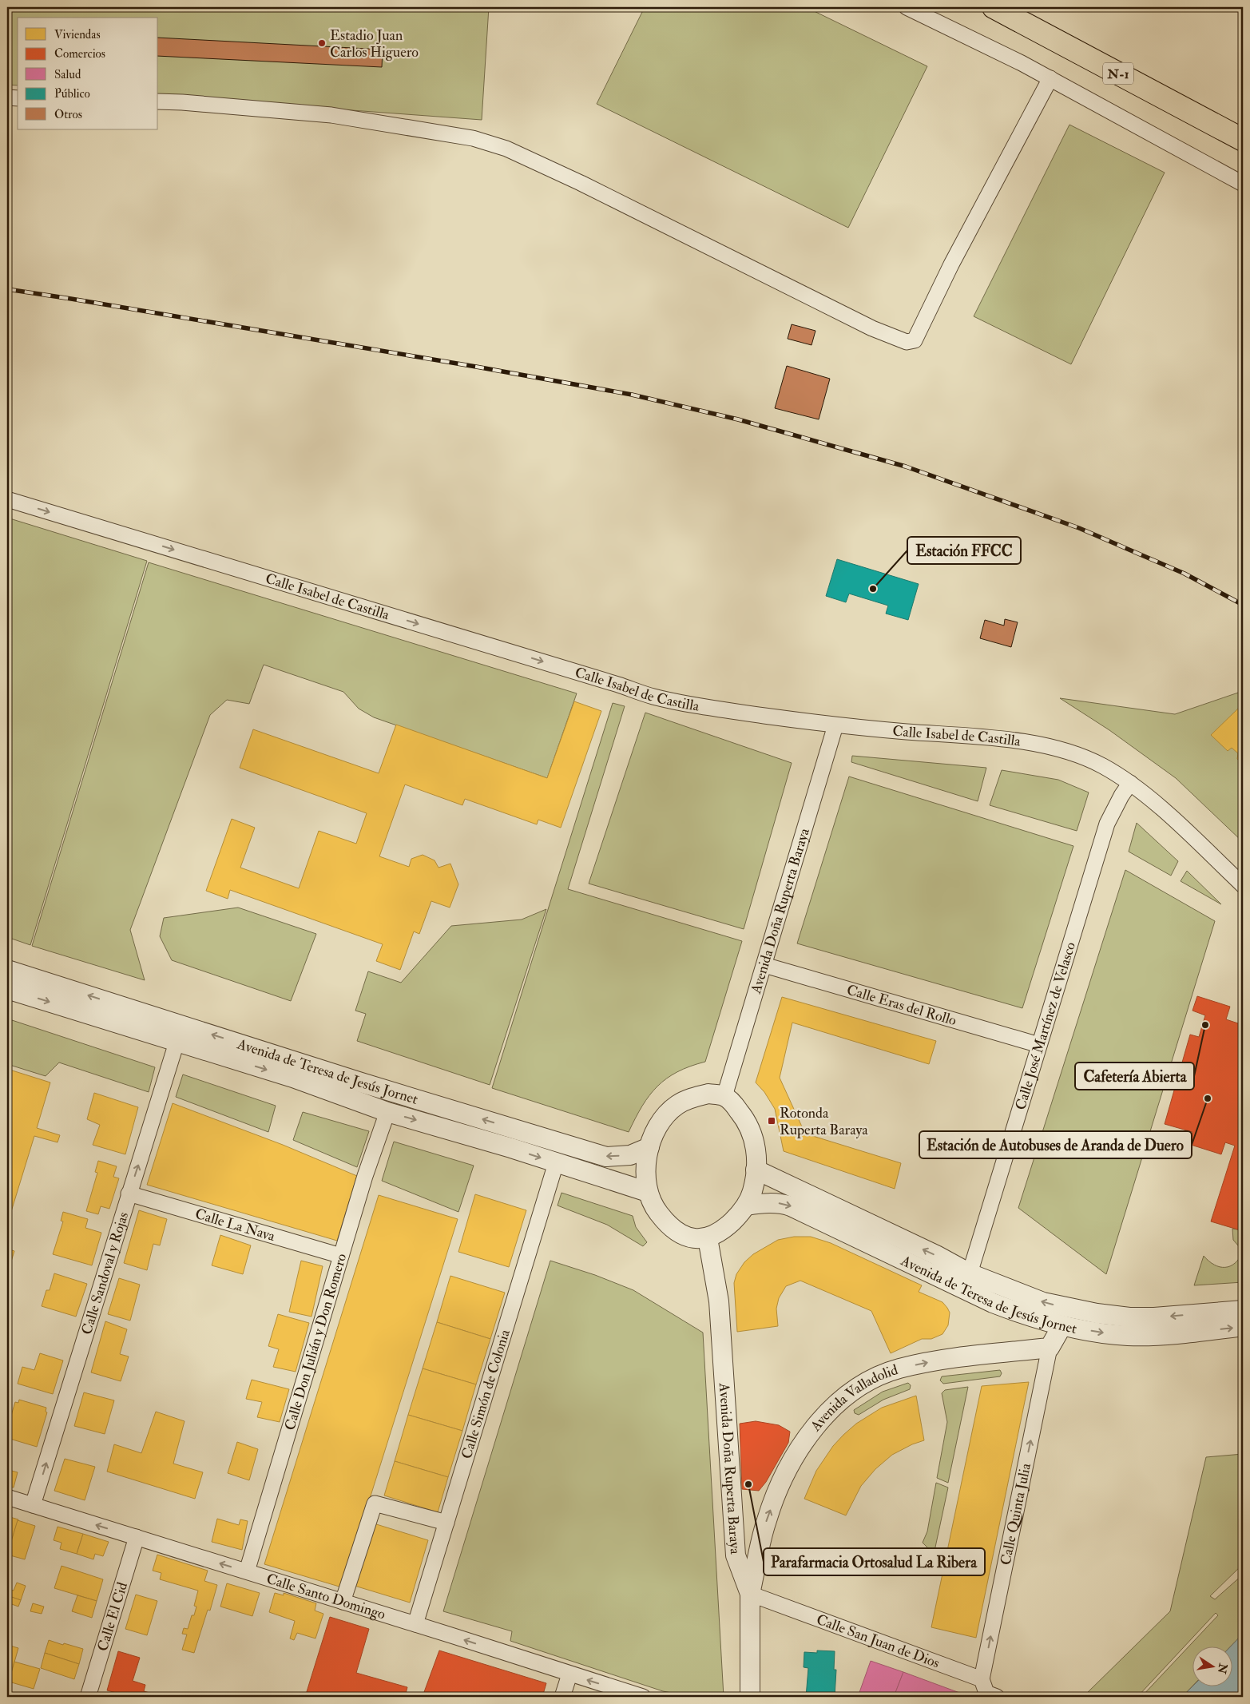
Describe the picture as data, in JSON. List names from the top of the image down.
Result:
{
  "streets": {
    "highway": ["N-1"],
    "street": [
      "Calle Isabel de Castilla",
      "Avenida Doña Ruperta Baraya",
      "Calle Eras del Rollo",
      "Calle José Martínez de Velasco",
      "Avenida de Teresa de Jesús Jornet",
      "Calle La Nava",
      "Calle Sandoval y Rojas",
      "Calle Don Julián y Don Romero",
      "Calle Simón de Colonia",
      "Avenida Valladolid",
      "Calle Quinta Julia",
      "Calle Santo Domingo",
      "Calle El Cid",
      "Calle San Juan de Dios"
    ]
  },
  "crossings": [
    ["Calle Isabel de Castilla", "Avenida Doña Ruperta Baraya"],
    ["Calle Isabel de Castilla", "Calle José Martínez de Velasco"],
    ["Avenida Doña Ruperta Baraya", "Calle Eras del Rollo"],
    ["Avenida Doña Ruperta Baraya", "Avenida de Teresa de Jesús Jornet"],
    ["Avenida Doña Ruperta Baraya", "Avenida Valladolid"],
    ["Avenida Doña Ruperta Baraya", "Calle San Juan de Dios"],
    ["Calle Eras del Rollo", "Calle José Martínez de Velasco"],
    ["Calle José Martínez de Velasco", "Avenida de Teresa de Jesús Jornet"],
    ["Avenida de Teresa de Jesús Jornet", "Calle Sandoval y Rojas"],
    ["Avenida de Teresa de Jesús Jornet", "Calle Don Julián y Don Romero"],
    ["Avenida de Teresa de Jesús Jornet", "Calle Simón de Colonia"],
    ["Calle La Nava", "Calle Sandoval y Rojas"],
    ["Calle La Nava", "Calle Don Julián y Don Romero"],
    ["Calle Sandoval y Rojas", "Calle Santo Domingo"],
    ["Calle Don Julián y Don Romero", "Calle Santo Domingo"],
    ["Calle Simón de Colonia", "Calle Santo Domingo"],
    ["Avenida Valladolid", "Calle Quinta Julia"],
    ["Avenida Valladolid", "Calle San Juan de Dios"],
    ["Calle Quinta Julia", "Calle San Juan de Dios"],
    ["Calle Santo Domingo", "Calle El Cid"]
  ],
  "one_way": [
    "Calle Isabel de Castilla",
    "Calle Sandoval y Rojas",
    "Avenida Valladolid",
    "Calle Quinta Julia",
    "Calle Santo Domingo"
  ],
  "places": {
    "other": [
      "Estadio Juan Carlos Higuero",
      "Estación FFCC",
      "Cafetería Abierta",
      "Estación de Autobuses de Aranda de Duero",
      "Parafarmacia Ortosalud La Ribera"
    ],
    "transit": ["Rotonda Ruperta Baraya"]
  },
  "legend": [
    "Viviendas",
    "Comercios",
    "Salud",
    "Público",
    "Otros"
  ],
  "north": "right"
}
